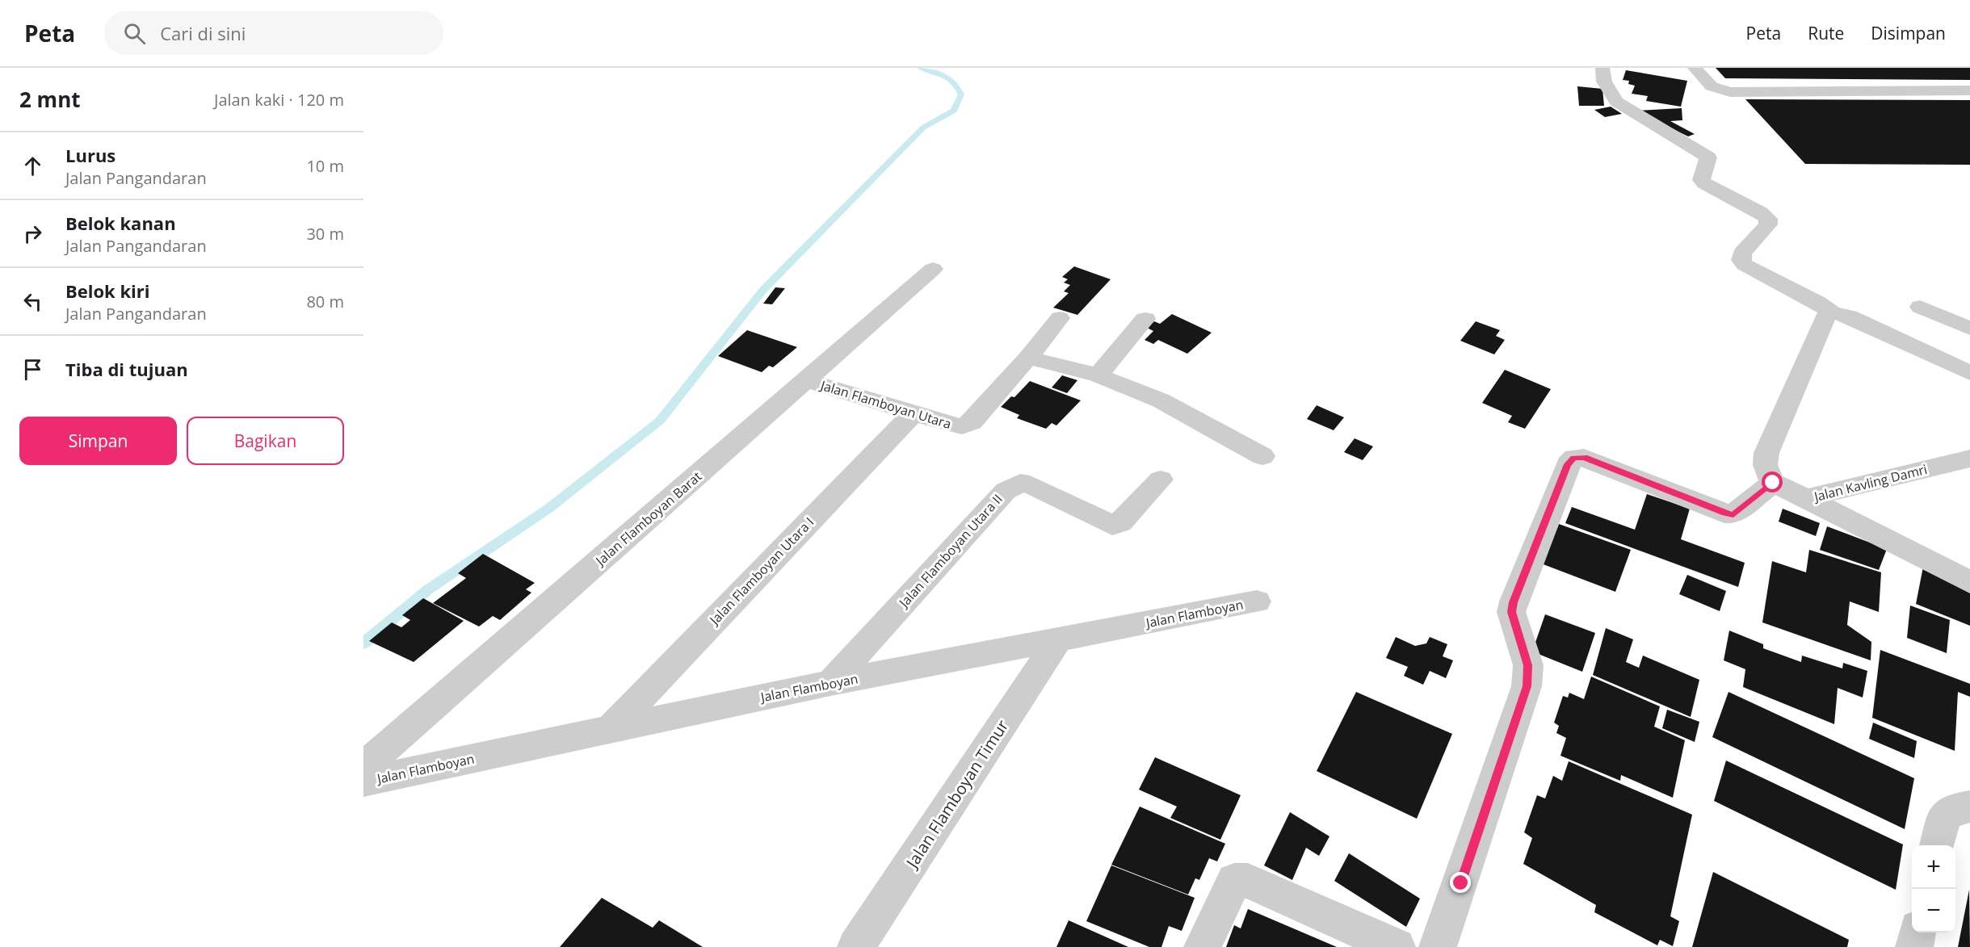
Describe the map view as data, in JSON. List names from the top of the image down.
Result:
{
  "streets": {
    "street": [
      "Jalan Flamboyan Utara",
      "Jalan Kavling Damri",
      "Jalan Flamboyan Barat",
      "Jalan Flamboyan Utara II",
      "Jalan Flamboyan Utara I",
      "Jalan Flamboyan",
      "Jalan Flamboyan Timur"
    ]
  },
  "crossings": [
    ["Jalan Flamboyan Utara", "Jalan Flamboyan Barat"],
    ["Jalan Flamboyan Utara", "Jalan Flamboyan Utara I"],
    ["Jalan Flamboyan Utara II", "Jalan Flamboyan"],
    ["Jalan Flamboyan Utara I", "Jalan Flamboyan"],
    ["Jalan Flamboyan", "Jalan Flamboyan Timur"]
  ],
  "page": {
    "header": "Peta",
    "search": "Cari di sini",
    "nav": ["Peta", "Rute", "Disimpan"],
    "heading": ["2 mnt", "Jalan kaki · 120 m"],
    "list": [
      ["Lurus", "Jalan Pangandaran", "10 m"],
      ["Belok kanan", "Jalan Pangandaran", "30 m"],
      ["Belok kiri", "Jalan Pangandaran", "80 m"],
      "Tiba di tujuan"
    ],
    "buttons": ["Simpan", "Bagikan"],
    "map_buttons": ["+", "−"]
  }
}
